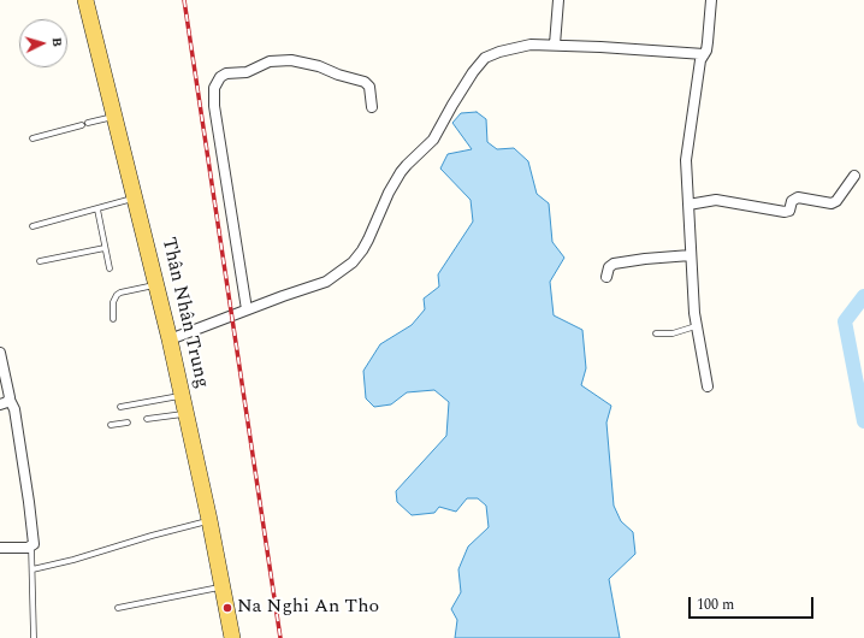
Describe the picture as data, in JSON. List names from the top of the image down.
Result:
{
  "streets": {
    "main road": ["Thân Nhân Trung"]
  },
  "places": ["Na Nghi An Tho"],
  "scale_bar": "100 m",
  "north": "right"
}
